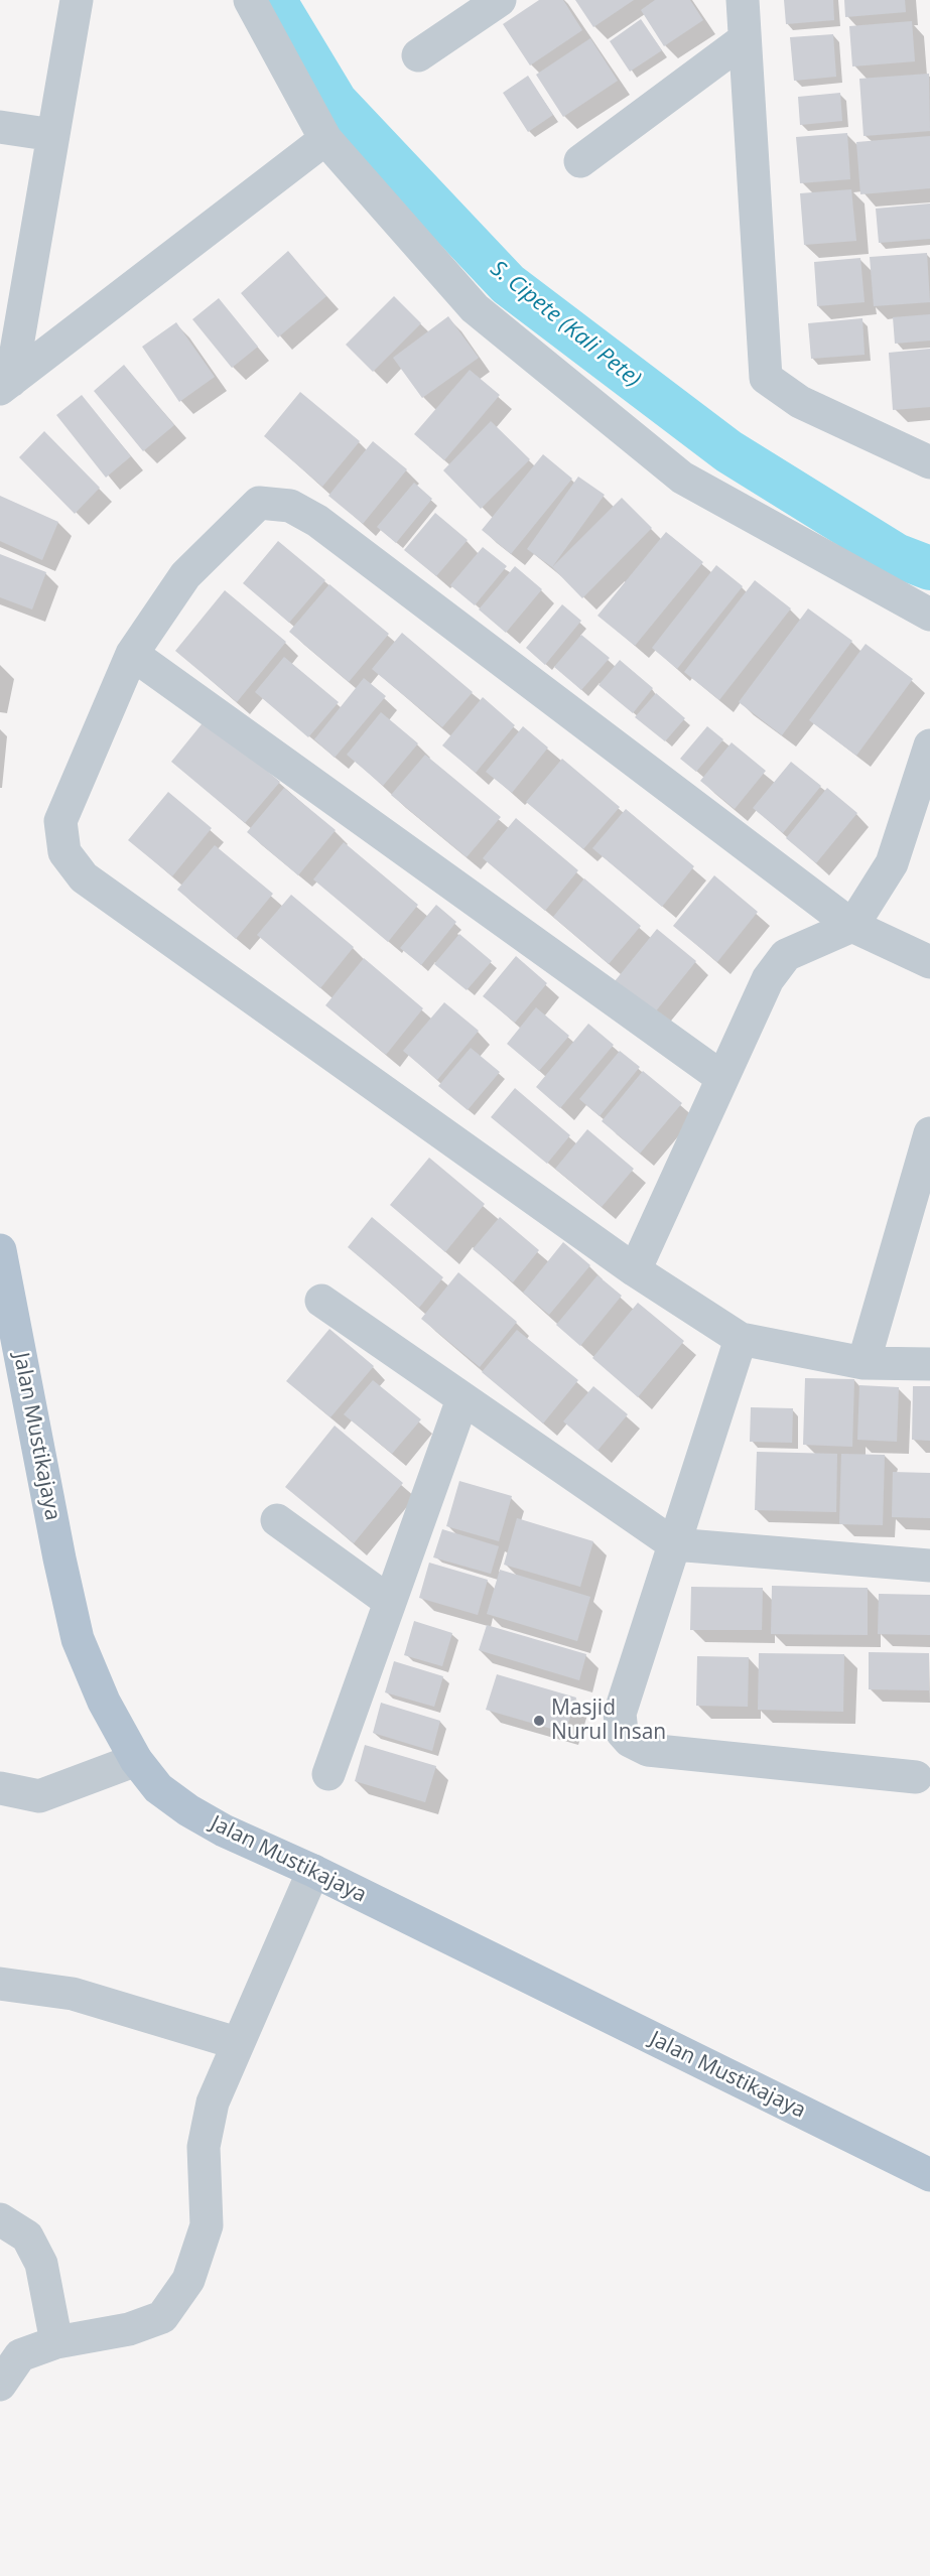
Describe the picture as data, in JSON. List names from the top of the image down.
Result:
{
  "streets": {
    "main road": ["Jalan Mustikajaya"]
  },
  "water": ["S. Cipete (Kali Pete)"],
  "places": ["Masjid Nurul Insan"]
}
